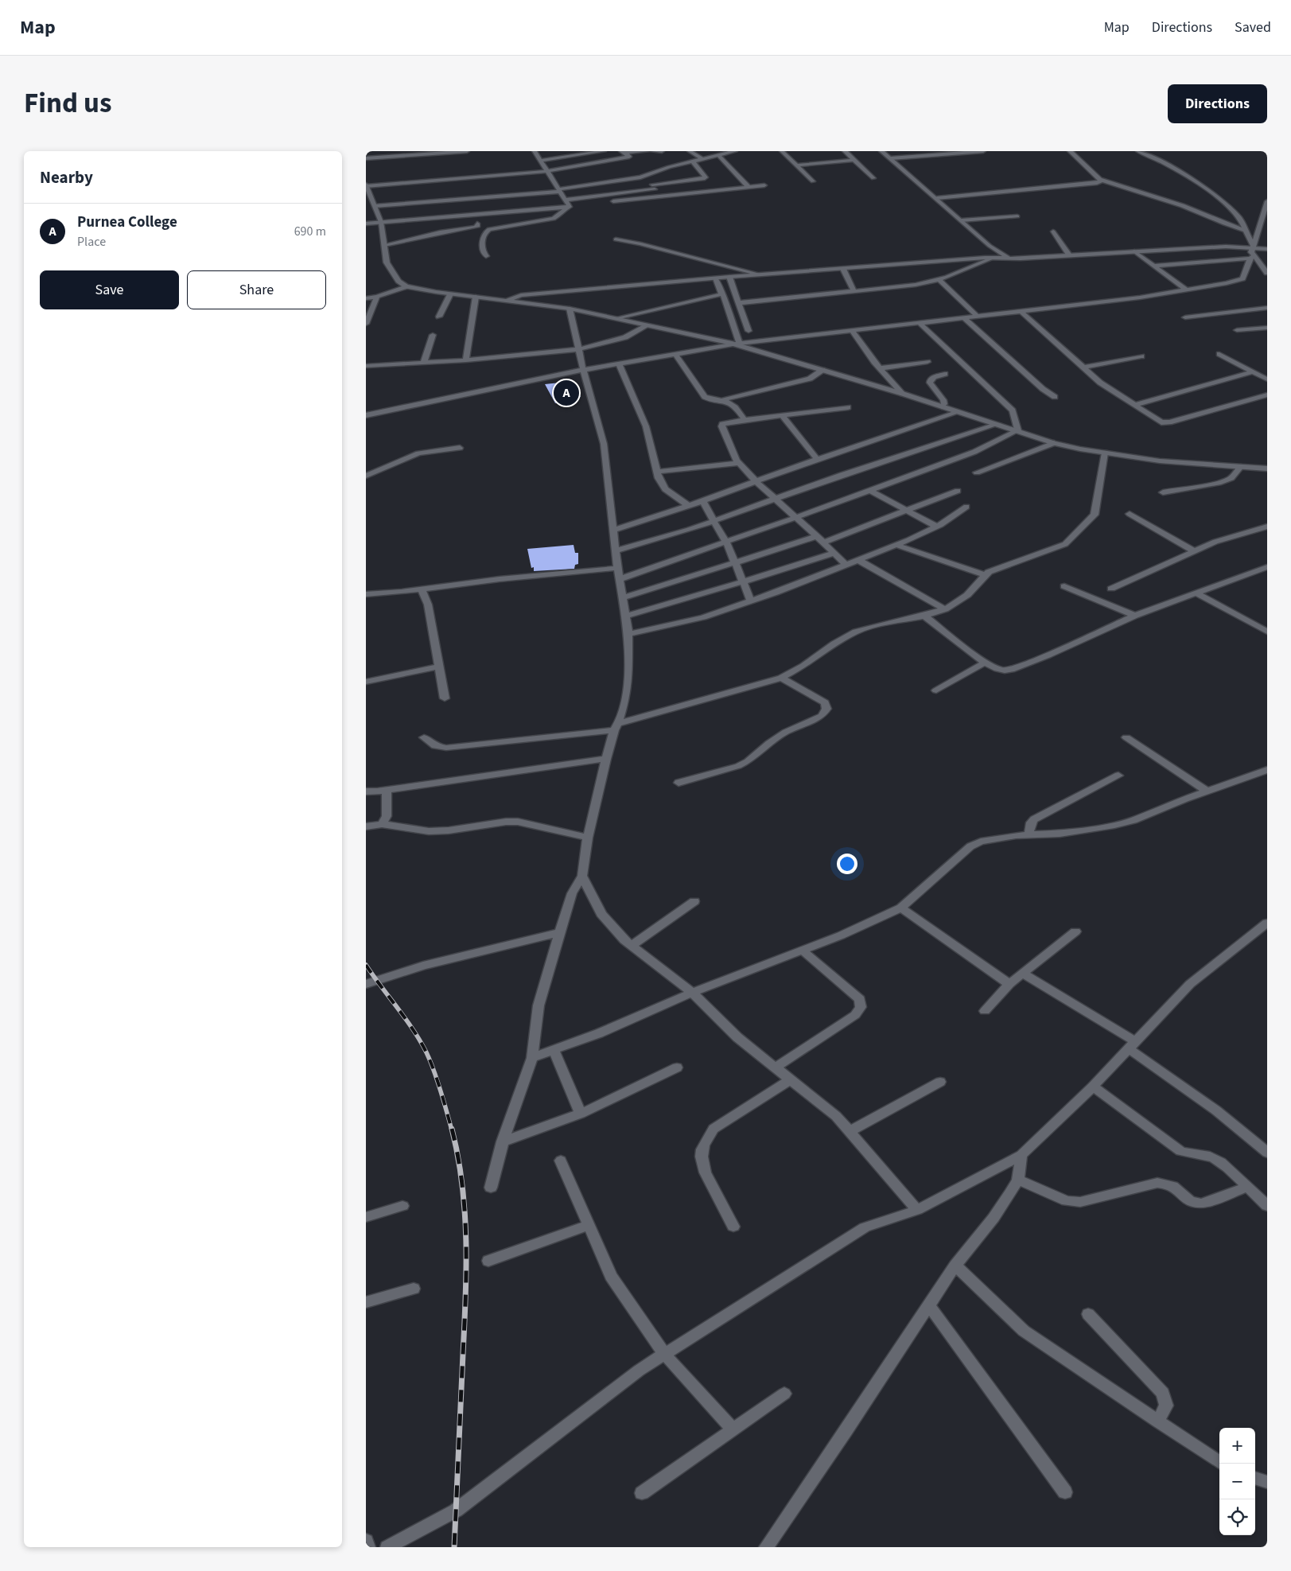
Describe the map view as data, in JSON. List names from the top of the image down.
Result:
{
  "page": {
    "header": "Map",
    "nav": ["Map", "Directions", "Saved"],
    "title": "Find us",
    "buttons": [
      "Directions",
      ["Save", "Share"]
    ],
    "heading": "Nearby",
    "list": [
      {
        "mark": "A",
        "name": "Purnea College",
        "note": "Place",
        "value": "690 m"
      }
    ],
    "pins": "A",
    "map_buttons": ["+", "−"]
  }
}
